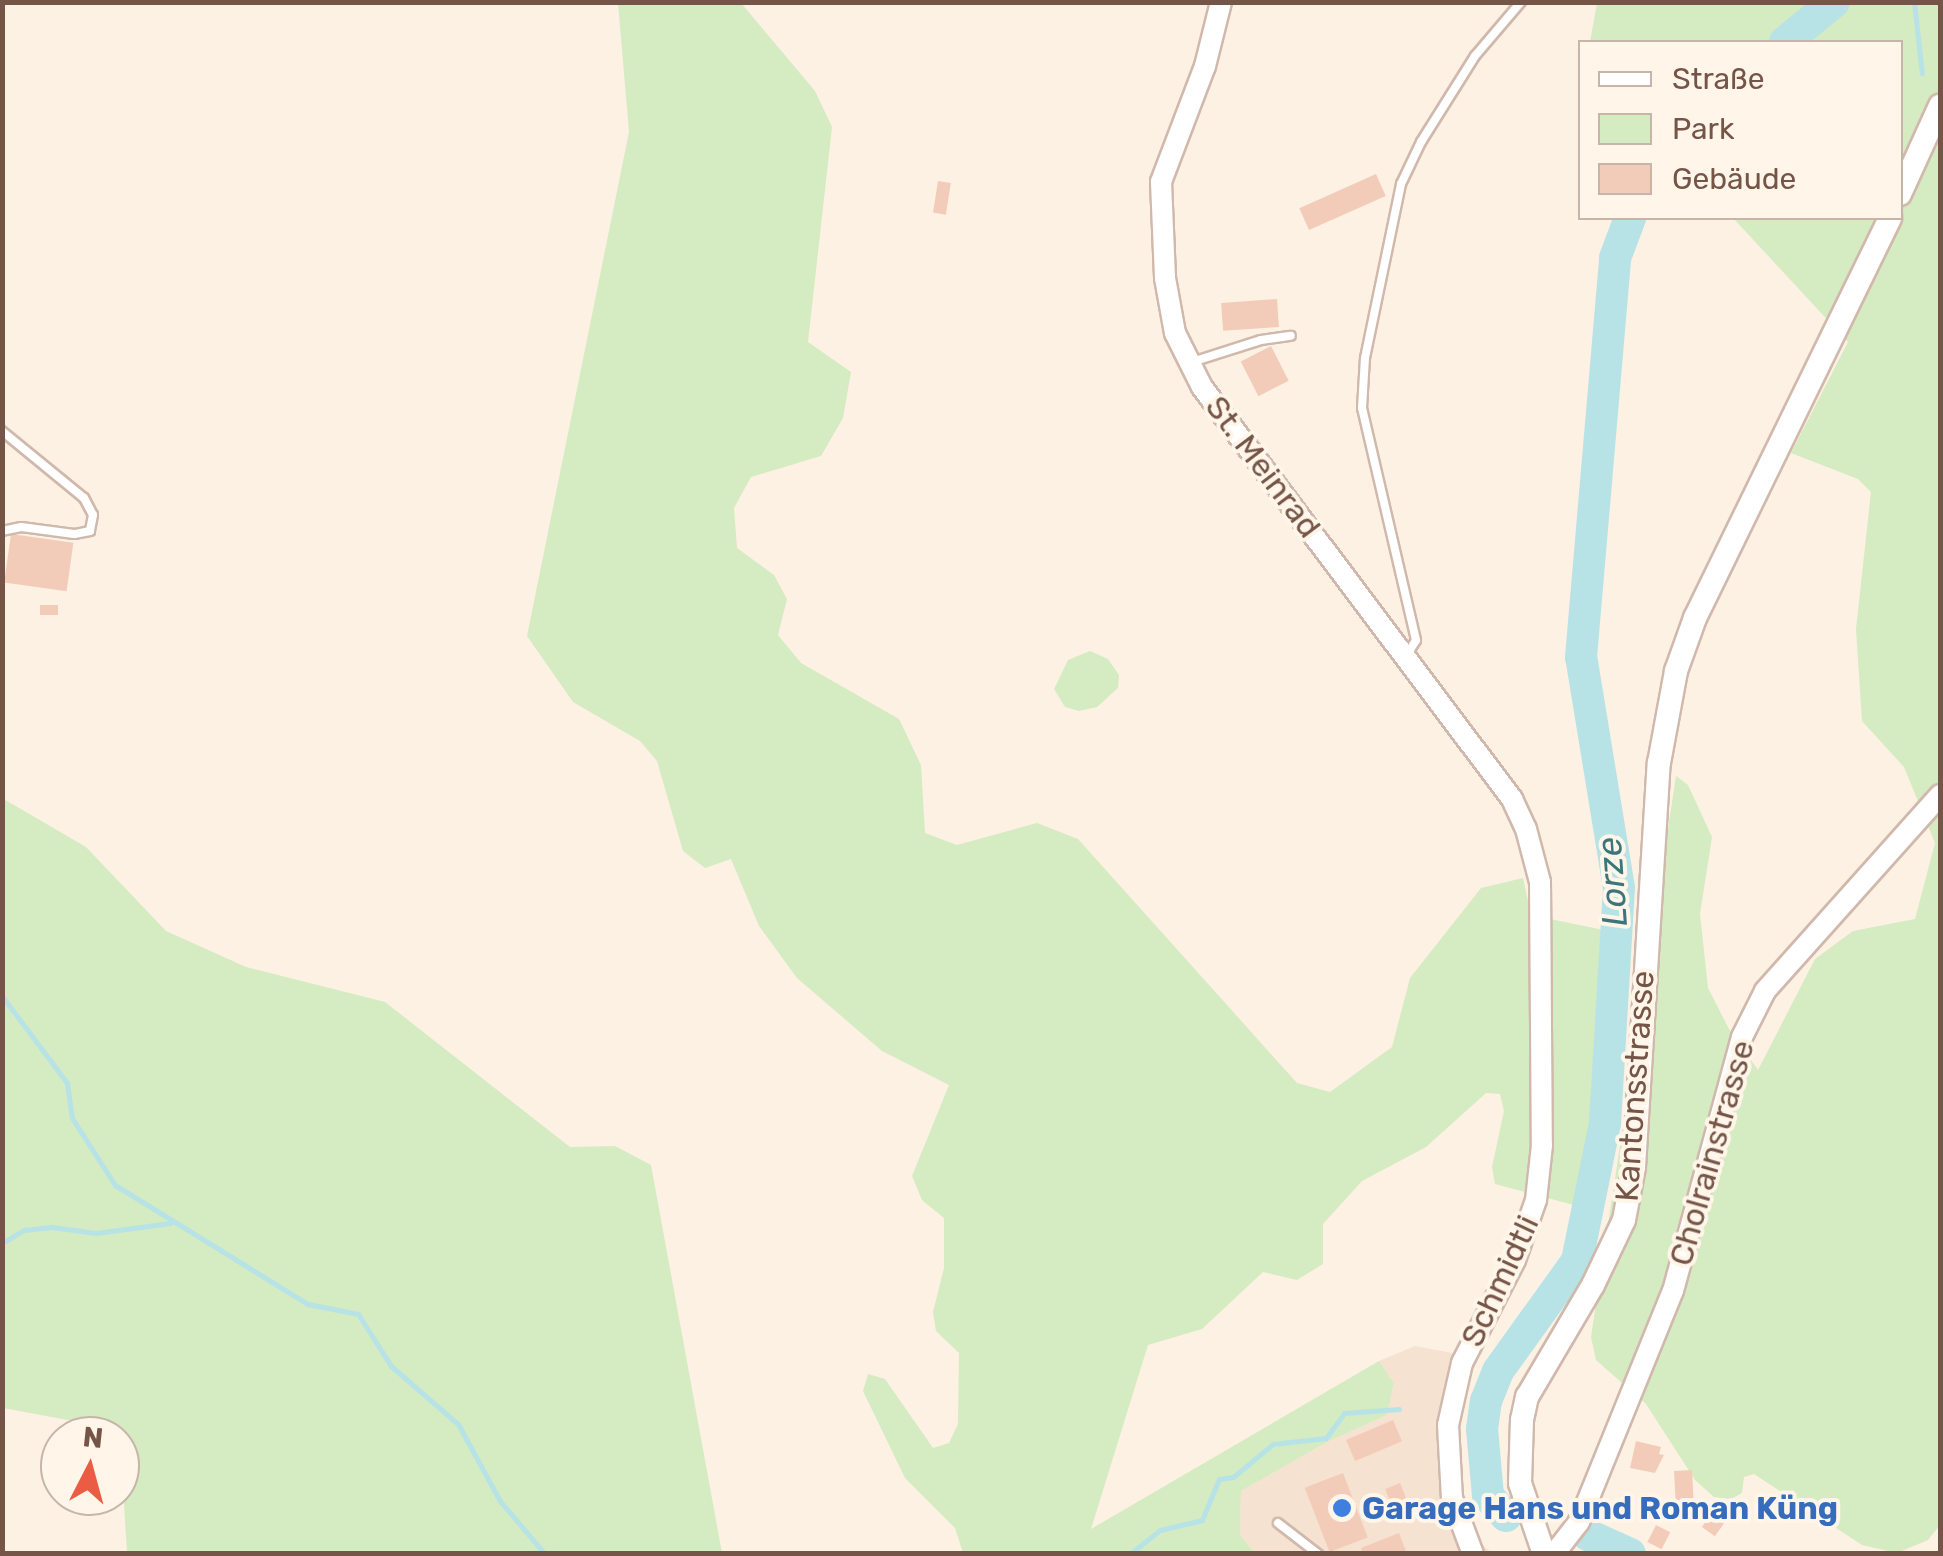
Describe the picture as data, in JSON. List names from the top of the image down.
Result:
{
  "streets": {
    "main road": ["Kantonsstrasse"],
    "street": ["St. Meinrad", "Cholrainstrasse", "Schmidtli"]
  },
  "crossings": [
    ["St. Meinrad", "Schmidtli"]
  ],
  "water": ["Lorze"],
  "places": ["Garage Hans und Roman Küng"],
  "legend": ["Straße", "Park", "Gebäude"],
  "north": "top"
}
